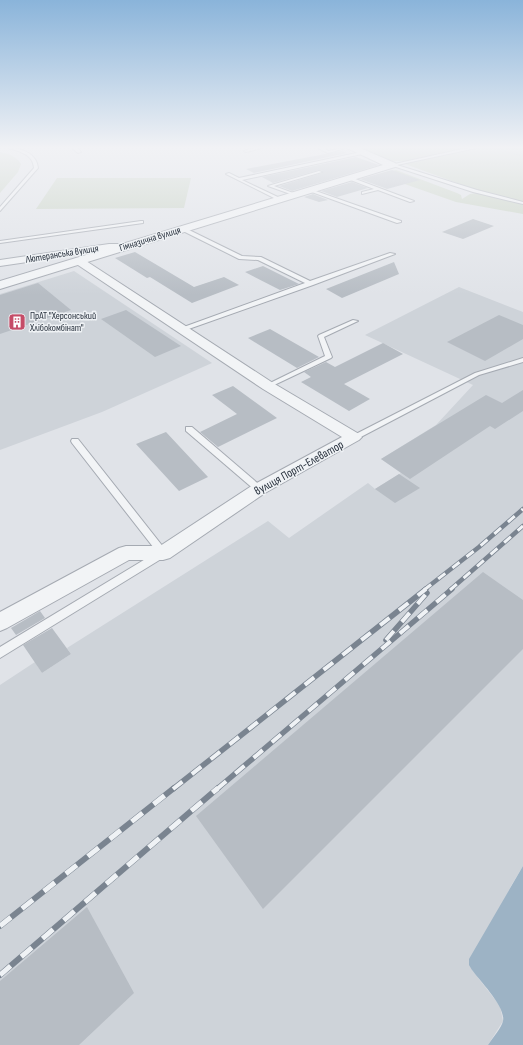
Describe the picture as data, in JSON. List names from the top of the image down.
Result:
{
  "streets": {
    "street": ["Гімназична вулиця", "Лютеранська вулиця", "вулиця Порт-Елеватор"]
  },
  "crossings": [
    ["Гімназична вулиця", "Лютеранська вулиця"],
    ["Гімназична вулиця", "вулиця Порт-Елеватор"]
  ],
  "places": {
    "building": ["ПрАТ \"Херсонський Хлібокомбінат\""]
  }
}
